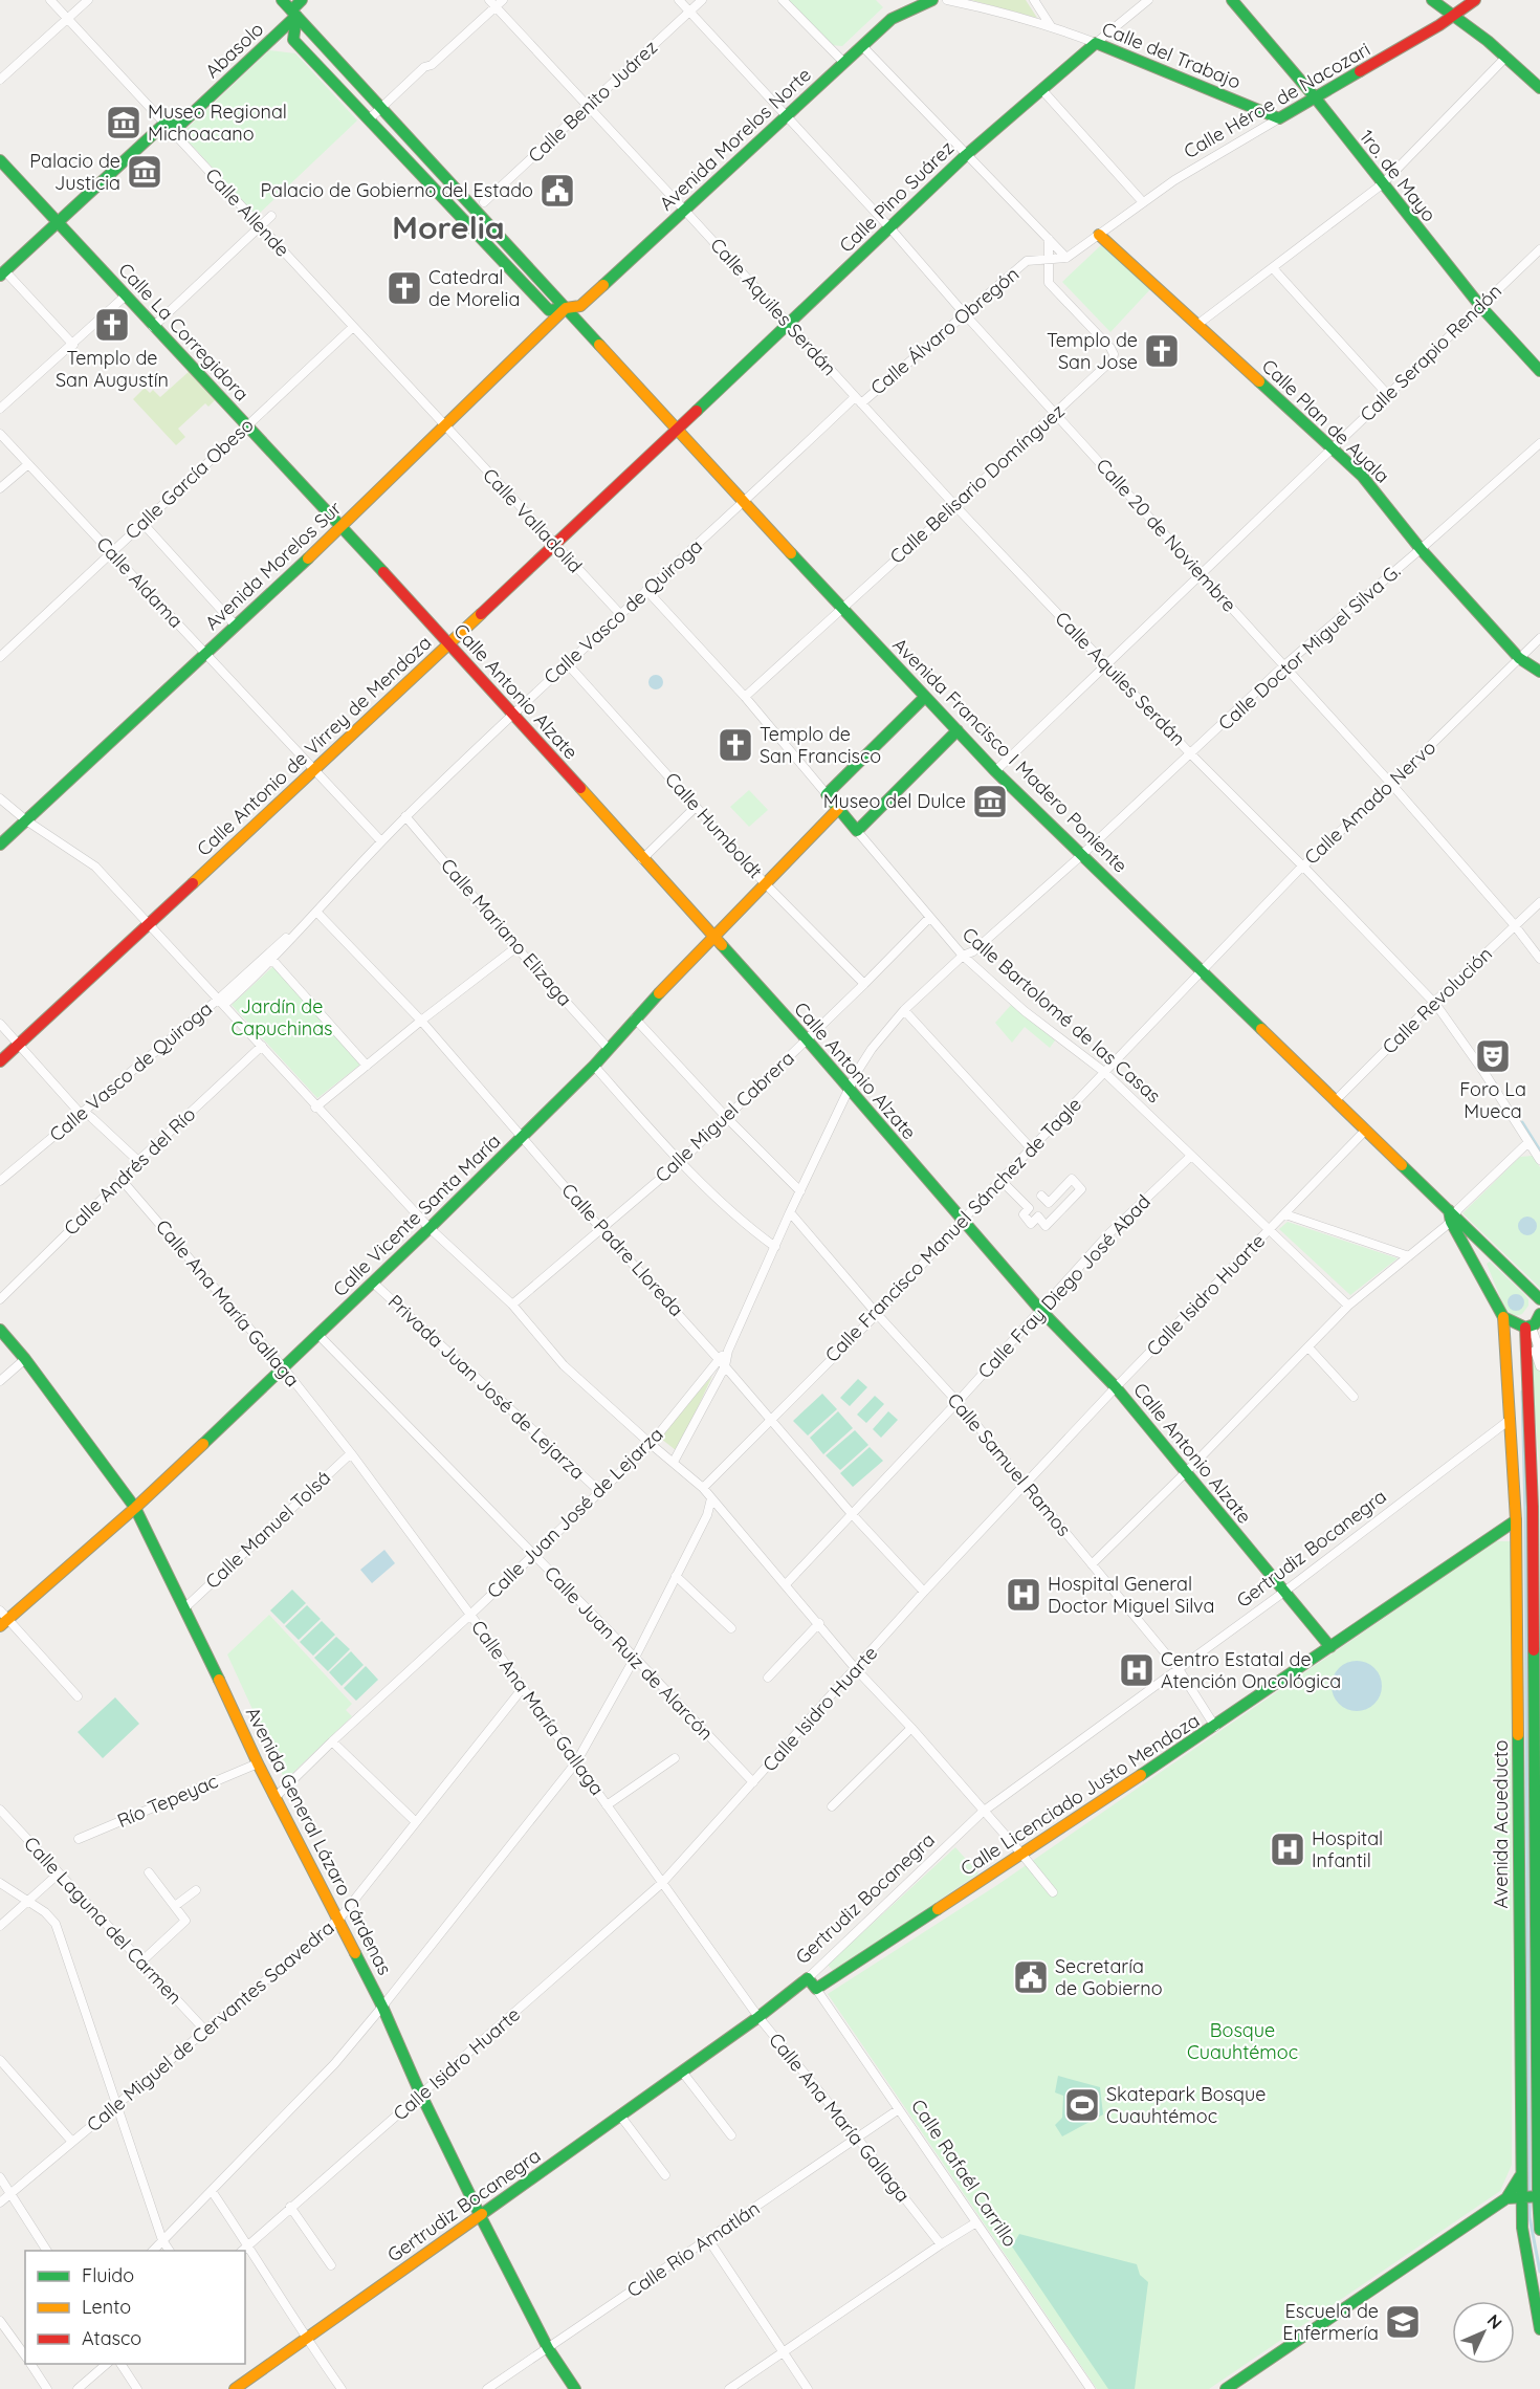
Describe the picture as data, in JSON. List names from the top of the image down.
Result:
{
  "streets": {
    "street": [
      "Abasolo",
      "Calle del Trabajo",
      "Calle Héroe de Nacozari",
      "Calle Benito Juárez",
      "Avenida Morelos Norte",
      "1ro. de Mayo",
      "Calle Pino Suárez",
      "Calle Allende",
      "Calle Aquiles Serdán",
      "Calle Álvaro Obregón",
      "Calle La Corregidora",
      "Calle Serapio Rendón",
      "Calle Plan de Ayala",
      "Calle García Obeso",
      "Calle Belisario Domínguez",
      "Calle Valladolid",
      "Calle 20 de Noviembre",
      "Avenida Morelos Sur",
      "Calle Aldama",
      "Calle Vasco de Quiroga",
      "Calle Doctor Miguel Silva G.",
      "Calle Antonio Alzate",
      "Calle Antonio de Virrey de Mendoza",
      "Avenida Francisco I Madero Poniente",
      "Calle Amado Nervo",
      "Calle Humboldt",
      "Calle Mariano Elizaga",
      "Calle Revolución",
      "Calle Bartolomé de las Casas",
      "Calle Miguel Cabrera",
      "Calle Andrés del Río",
      "Calle Vicente Santa María",
      "Calle Francisco Manuel Sánchez de Tagle",
      "Calle Padre Lloreda",
      "Calle Fray Diego José Abad",
      "Calle Isidro Huarte",
      "Calle Ana María Gallaga",
      "Privada Juan José de Lejarza",
      "Calle Samuel Ramos",
      "Calle Juan José de Lejarza",
      "Calle Manuel Tolsá",
      "Gertrudiz Bocanegra",
      "Calle Juan Ruiz de Alarcón",
      "Calle Licenciado Justo Mendoza",
      "Río Tepeyac",
      "Avenida Acueducto",
      "Avenida General Lázaro Cárdenas",
      "Calle Laguna del Carmen",
      "Calle Miguel de Cervantes Saavedra",
      "Calle Rafaél Carrillo",
      "Calle Río Amatlán"
    ]
  },
  "crossings": [
    ["Abasolo", "Calle Allende"],
    ["Abasolo", "Avenida Francisco I Madero Poniente"],
    ["Calle del Trabajo", "Calle Héroe de Nacozari"],
    ["Calle del Trabajo", "Calle Pino Suárez"],
    ["Calle Héroe de Nacozari", "1ro. de Mayo"],
    ["Calle Héroe de Nacozari", "Calle Álvaro Obregón"],
    ["Calle Héroe de Nacozari", "Calle Plan de Ayala"],
    ["Calle Benito Juárez", "Calle Aquiles Serdán"],
    ["Calle Benito Juárez", "Calle 20 de Noviembre"],
    ["Avenida Morelos Norte", "Calle Aquiles Serdán"],
    ["Avenida Morelos Norte", "Calle 20 de Noviembre"],
    ["Avenida Morelos Norte", "Avenida Morelos Sur"],
    ["Avenida Morelos Norte", "Avenida Francisco I Madero Poniente"],
    ["1ro. de Mayo", "Calle Serapio Rendón"],
    ["Calle Pino Suárez", "Calle Aquiles Serdán"],
    ["Calle Pino Suárez", "Calle 20 de Noviembre"],
    ["Calle Pino Suárez", "Calle Antonio de Virrey de Mendoza"],
    ["Calle Pino Suárez", "Avenida Francisco I Madero Poniente"],
    ["Calle Allende", "Calle García Obeso"],
    ["Calle Allende", "Calle Valladolid"],
    ["Calle Allende", "Avenida Morelos Sur"],
    ["Calle Aquiles Serdán", "Calle Álvaro Obregón"],
    ["Calle Aquiles Serdán", "Calle Serapio Rendón"],
    ["Calle Aquiles Serdán", "Calle Belisario Domínguez"],
    ["Calle Aquiles Serdán", "Calle Doctor Miguel Silva G."],
    ["Calle Aquiles Serdán", "Calle Amado Nervo"],
    ["Calle Aquiles Serdán", "Calle Revolución"],
    ["Calle Álvaro Obregón", "Calle Belisario Domínguez"],
    ["Calle Álvaro Obregón", "Calle 20 de Noviembre"],
    ["Calle Álvaro Obregón", "Calle Vasco de Quiroga"],
    ["Calle Álvaro Obregón", "Avenida Francisco I Madero Poniente"],
    ["Calle La Corregidora", "Calle García Obeso"],
    ["Calle La Corregidora", "Avenida Morelos Sur"],
    ["Calle La Corregidora", "Calle Antonio Alzate"],
    ["Calle Serapio Rendón", "Calle Plan de Ayala"],
    ["Calle Serapio Rendón", "Calle 20 de Noviembre"],
    ["Calle Serapio Rendón", "Avenida Francisco I Madero Poniente"],
    ["Calle Plan de Ayala", "Calle Doctor Miguel Silva G."],
    ["Calle Plan de Ayala", "Calle Amado Nervo"],
    ["Calle García Obeso", "Calle Aldama"],
    ["Calle Belisario Domínguez", "Calle 20 de Noviembre"],
    ["Calle Belisario Domínguez", "Avenida Francisco I Madero Poniente"],
    ["Calle Belisario Domínguez", "Calle Bartolomé de las Casas"],
    ["Calle Valladolid", "Avenida Morelos Sur"],
    ["Calle Valladolid", "Calle Vasco de Quiroga"],
    ["Calle Valladolid", "Calle Antonio de Virrey de Mendoza"],
    ["Calle 20 de Noviembre", "Calle Doctor Miguel Silva G."],
    ["Calle 20 de Noviembre", "Calle Amado Nervo"],
    ["Calle 20 de Noviembre", "Calle Revolución"],
    ["Avenida Morelos Sur", "Calle Aldama"],
    ["Avenida Morelos Sur", "Calle Antonio Alzate"],
    ["Avenida Morelos Sur", "Avenida Francisco I Madero Poniente"],
    ["Calle Aldama", "Calle Vasco de Quiroga"],
    ["Calle Aldama", "Calle Antonio de Virrey de Mendoza"],
    ["Calle Vasco de Quiroga", "Calle Antonio Alzate"],
    ["Calle Vasco de Quiroga", "Avenida Francisco I Madero Poniente"],
    ["Calle Vasco de Quiroga", "Calle Humboldt"],
    ["Calle Vasco de Quiroga", "Calle Mariano Elizaga"],
    ["Calle Vasco de Quiroga", "Calle Bartolomé de las Casas"],
    ["Calle Vasco de Quiroga", "Calle Padre Lloreda"],
    ["Calle Doctor Miguel Silva G.", "Avenida Francisco I Madero Poniente"],
    ["Calle Doctor Miguel Silva G.", "Calle Juan José de Lejarza"],
    ["Calle Antonio Alzate", "Calle Antonio de Virrey de Mendoza"],
    ["Calle Antonio Alzate", "Calle Miguel Cabrera"],
    ["Calle Antonio Alzate", "Calle Vicente Santa María"],
    ["Calle Antonio Alzate", "Calle Francisco Manuel Sánchez de Tagle"],
    ["Calle Antonio Alzate", "Calle Fray Diego José Abad"],
    ["Calle Antonio Alzate", "Calle Isidro Huarte"],
    ["Calle Antonio Alzate", "Calle Juan José de Lejarza"],
    ["Calle Antonio Alzate", "Gertrudiz Bocanegra"],
    ["Calle Antonio Alzate", "Calle Licenciado Justo Mendoza"],
    ["Calle Antonio de Virrey de Mendoza", "Avenida Francisco I Madero Poniente"],
    ["Avenida Francisco I Madero Poniente", "Calle Amado Nervo"],
    ["Avenida Francisco I Madero Poniente", "Calle Revolución"],
    ["Avenida Francisco I Madero Poniente", "Calle Francisco Manuel Sánchez de Tagle"],
    ["Avenida Francisco I Madero Poniente", "Calle Isidro Huarte"],
    ["Avenida Francisco I Madero Poniente", "Calle Juan José de Lejarza"],
    ["Calle Amado Nervo", "Calle Francisco Manuel Sánchez de Tagle"],
    ["Calle Humboldt", "Calle Miguel Cabrera"],
    ["Calle Humboldt", "Calle Vicente Santa María"],
    ["Calle Mariano Elizaga", "Calle Vicente Santa María"],
    ["Calle Bartolomé de las Casas", "Calle Miguel Cabrera"],
    ["Calle Bartolomé de las Casas", "Calle Vicente Santa María"],
    ["Calle Bartolomé de las Casas", "Calle Francisco Manuel Sánchez de Tagle"],
    ["Calle Bartolomé de las Casas", "Calle Fray Diego José Abad"],
    ["Calle Bartolomé de las Casas", "Calle Isidro Huarte"],
    ["Calle Bartolomé de las Casas", "Calle Juan José de Lejarza"],
    ["Calle Miguel Cabrera", "Calle Padre Lloreda"],
    ["Calle Andrés del Río", "Calle Ana María Gallaga"],
    ["Calle Vicente Santa María", "Calle Padre Lloreda"],
    ["Calle Vicente Santa María", "Calle Ana María Gallaga"],
    ["Calle Vicente Santa María", "Privada Juan José de Lejarza"],
    ["Calle Vicente Santa María", "Calle Juan Ruiz de Alarcón"],
    ["Calle Vicente Santa María", "Avenida General Lázaro Cárdenas"],
    ["Calle Francisco Manuel Sánchez de Tagle", "Calle Padre Lloreda"],
    ["Calle Francisco Manuel Sánchez de Tagle", "Calle Samuel Ramos"],
    ["Calle Padre Lloreda", "Calle Fray Diego José Abad"],
    ["Calle Padre Lloreda", "Calle Isidro Huarte"],
    ["Calle Padre Lloreda", "Calle Juan José de Lejarza"],
    ["Calle Fray Diego José Abad", "Calle Samuel Ramos"],
    ["Calle Isidro Huarte", "Calle Ana María Gallaga"],
    ["Calle Isidro Huarte", "Calle Samuel Ramos"],
    ["Calle Isidro Huarte", "Calle Juan Ruiz de Alarcón"],
    ["Calle Isidro Huarte", "Avenida General Lázaro Cárdenas"],
    ["Calle Ana María Gallaga", "Calle Juan José de Lejarza"],
    ["Calle Ana María Gallaga", "Calle Manuel Tolsá"],
    ["Calle Ana María Gallaga", "Gertrudiz Bocanegra"],
    ["Calle Ana María Gallaga", "Calle Miguel de Cervantes Saavedra"],
    ["Calle Ana María Gallaga", "Calle Río Amatlán"],
    ["Privada Juan José de Lejarza", "Calle Juan José de Lejarza"],
    ["Calle Samuel Ramos", "Calle Juan José de Lejarza"],
    ["Calle Samuel Ramos", "Gertrudiz Bocanegra"],
    ["Calle Samuel Ramos", "Calle Licenciado Justo Mendoza"],
    ["Calle Juan José de Lejarza", "Calle Juan Ruiz de Alarcón"],
    ["Calle Juan José de Lejarza", "Avenida General Lázaro Cárdenas"],
    ["Calle Manuel Tolsá", "Avenida General Lázaro Cárdenas"],
    ["Gertrudiz Bocanegra", "Avenida Acueducto"],
    ["Gertrudiz Bocanegra", "Avenida General Lázaro Cárdenas"],
    ["Gertrudiz Bocanegra", "Calle Rafaél Carrillo"],
    ["Calle Licenciado Justo Mendoza", "Avenida Acueducto"],
    ["Calle Licenciado Justo Mendoza", "Calle Rafaél Carrillo"],
    ["Río Tepeyac", "Avenida General Lázaro Cárdenas"],
    ["Avenida General Lázaro Cárdenas", "Calle Miguel de Cervantes Saavedra"],
    ["Avenida General Lázaro Cárdenas", "Calle Río Amatlán"],
    ["Calle Laguna del Carmen", "Calle Miguel de Cervantes Saavedra"],
    ["Calle Rafaél Carrillo", "Calle Río Amatlán"]
  ],
  "districts": ["Morelia"],
  "parks": ["Jardín de Capuchinas", "Bosque Cuauhtémoc"],
  "places": {
    "museum": ["Museo Regional Michoacano", "Palacio de Justicia", "Museo del Dulce"],
    "public building": ["Palacio de Gobierno del Estado", "Secretaría de Gobierno"],
    "church": [
      "Catedral de Morelia",
      "Templo de San Augustín",
      "Templo de San Jose",
      "Templo de San Francisco"
    ],
    "theatre": ["Foro La Mueca"],
    "hospital": ["Hospital General Doctor Miguel Silva", "Centro Estatal de Atención Oncológica", "Hospital Infantil"],
    "sports": ["Skatepark Bosque Cuauhtémoc"],
    "school or university": ["Escuela de Enfermería"]
  },
  "legend": ["Fluido", "Lento", "Atasco"],
  "north": "top right"
}
